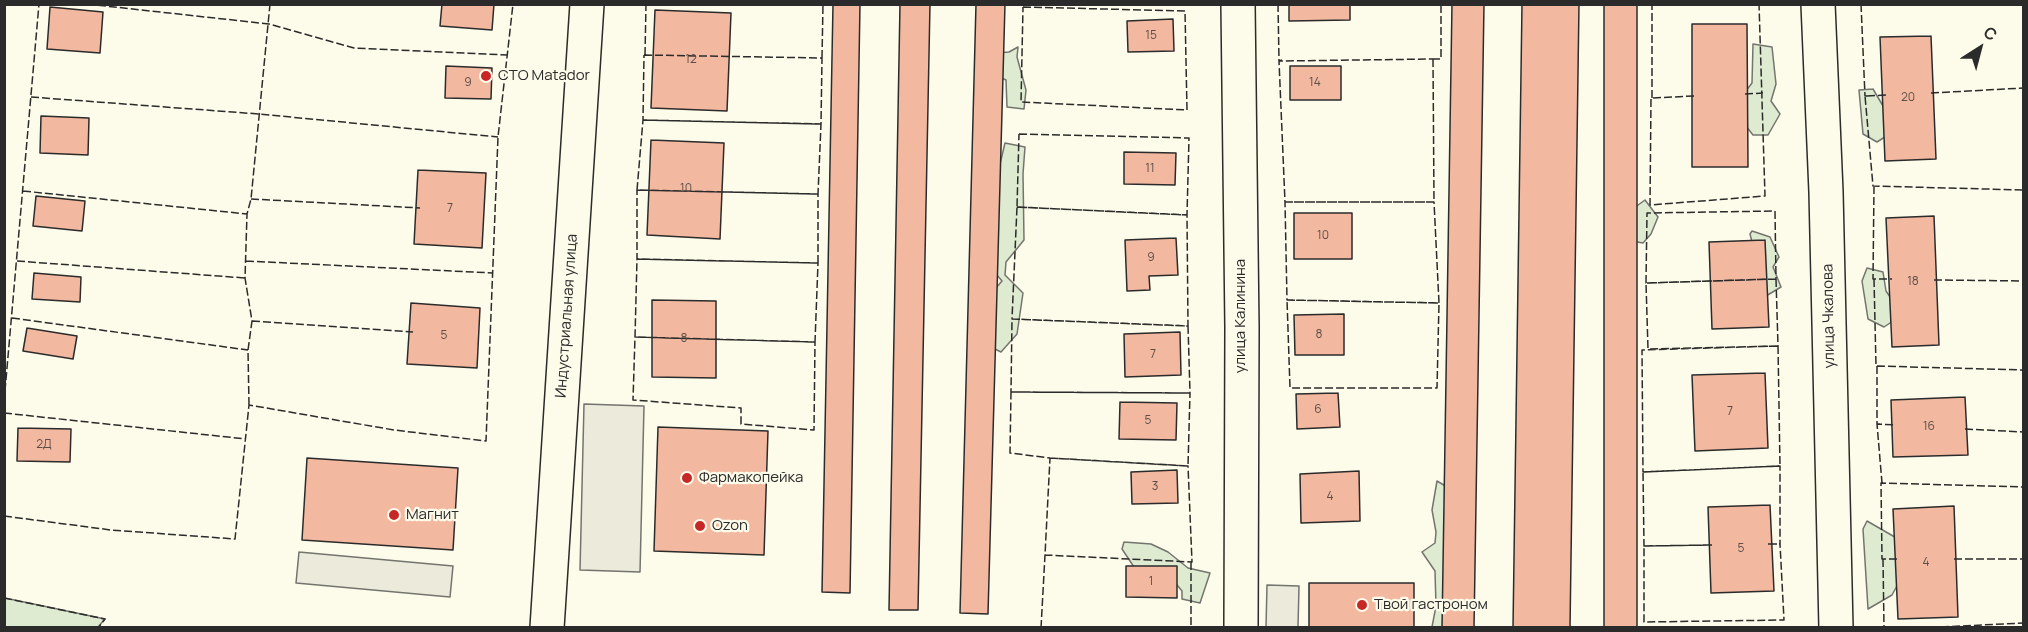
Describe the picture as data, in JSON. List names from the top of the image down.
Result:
{
  "streets": {
    "street": ["Индустриальная улица", "улица Калинина", "улица Чкалова"]
  },
  "places": [
    "СТО Matador",
    "Фармакопейка",
    "Магнит",
    "Ozon",
    "Твой гастроном"
  ],
  "house_numbers": [
    "15",
    "12",
    "9",
    "14",
    "20",
    "11",
    "10",
    "7",
    "10",
    "9",
    "18",
    "8",
    "5",
    "8",
    "7",
    "6",
    "7",
    "5",
    "16",
    "2Д",
    "3",
    "4",
    "5",
    "4",
    "1"
  ],
  "north": "top right"
}
